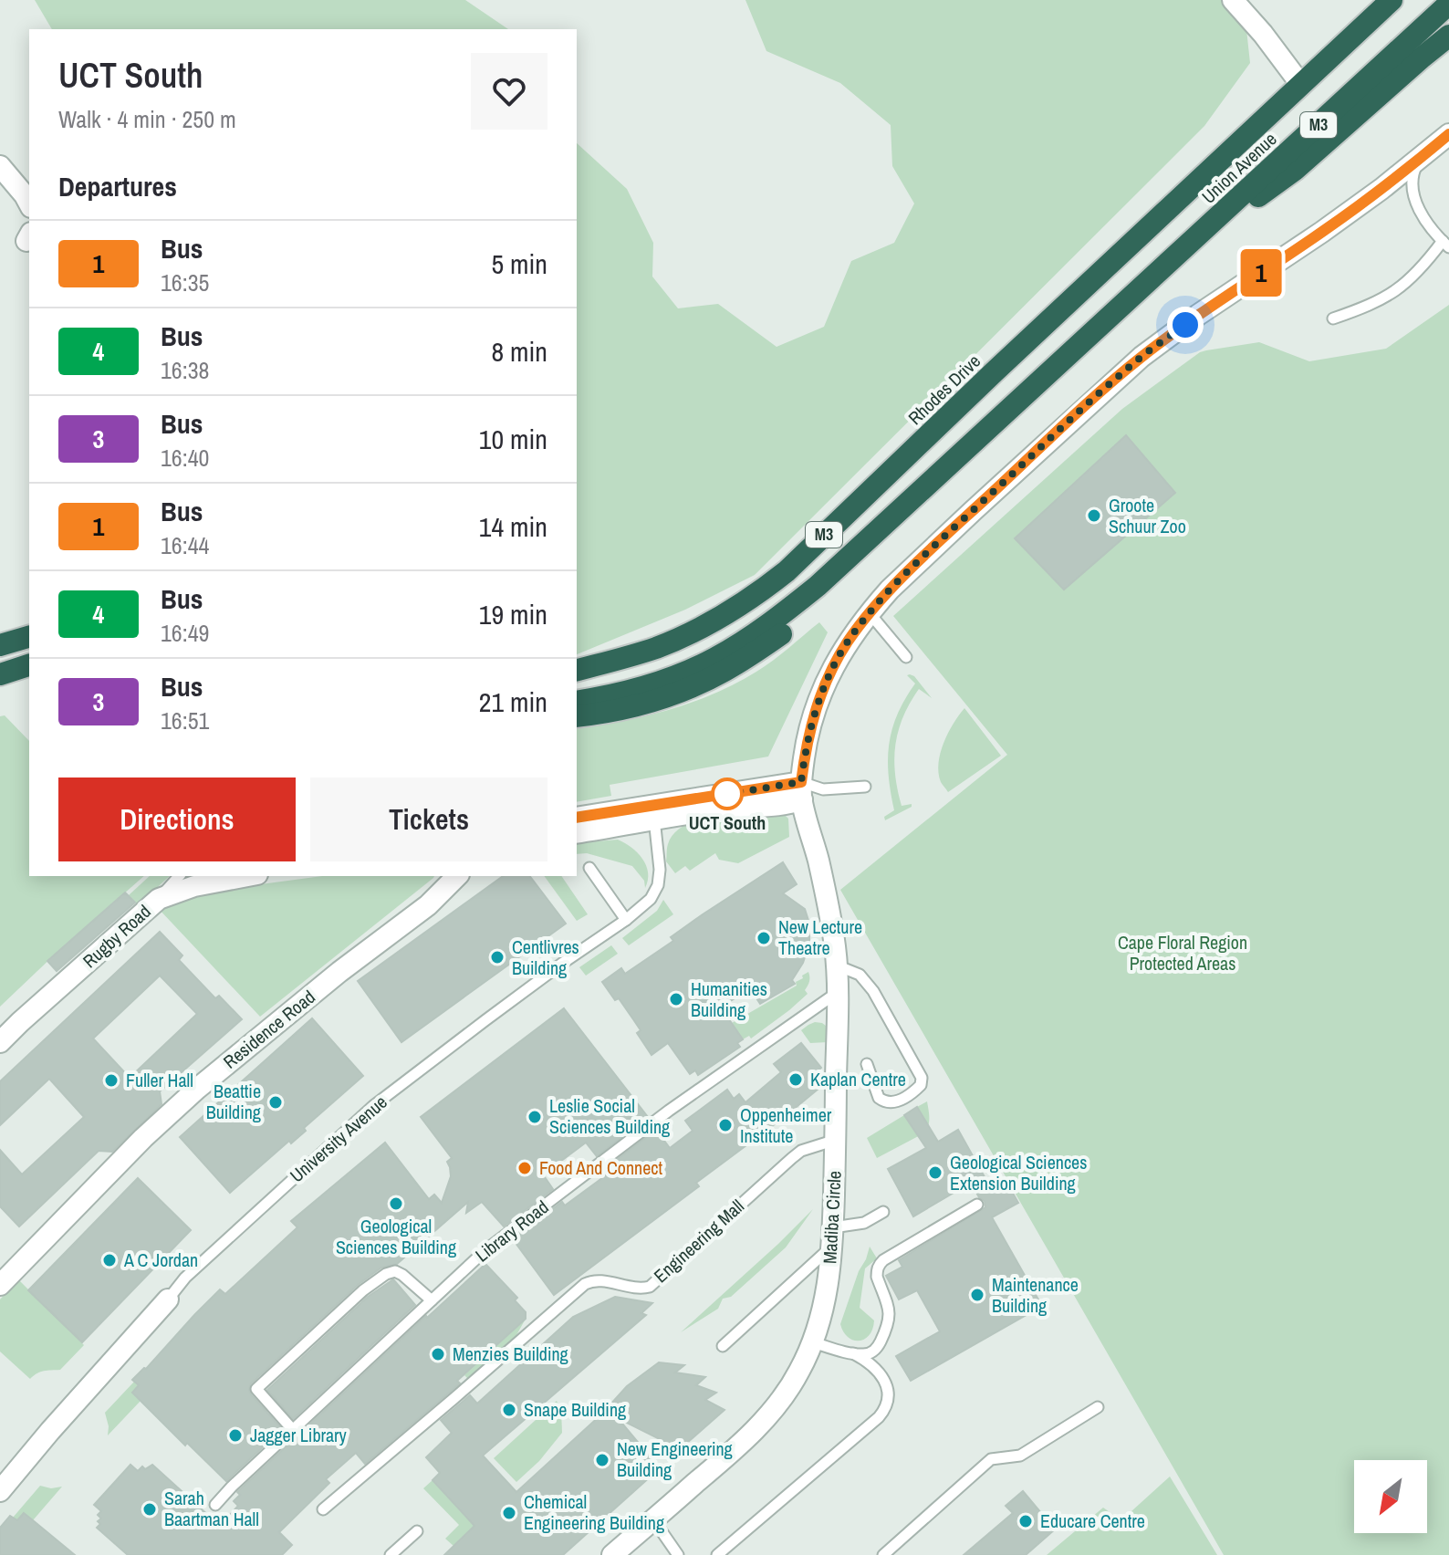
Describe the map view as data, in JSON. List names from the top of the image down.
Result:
{
  "streets": {
    "highway": ["M3", "Union Avenue", "Rhodes Drive"],
    "street": [
      "Rugby Road",
      "Residence Road",
      "University Avenue",
      "Madiba Circle"
    ],
    "lane": ["Library Road", "Engineering Mall"]
  },
  "crossings": [
    ["M3", "Union Avenue"],
    ["M3", "Rhodes Drive"],
    ["Madiba Circle", "Library Road"],
    ["Madiba Circle", "Engineering Mall"]
  ],
  "parks": ["Cape Floral Region Protected Areas"],
  "places": [
    "Groote Schuur Zoo",
    "UCT South",
    "New Lecture Theatre",
    "Centlivres Building",
    "Humanities Building",
    "Kaplan Centre",
    "Fuller Hall",
    "Beattie Building",
    "Leslie Social Sciences Building",
    "Oppenheimer Institute",
    "Food And Connect",
    "Geological Sciences Extension Building",
    "Geological Sciences Building",
    "A C Jordan",
    "Maintenance Building",
    "Menzies Building",
    "Snape Building",
    "Jagger Library",
    "New Engineering Building",
    "Sarah Baartman Hall",
    "Chemical Engineering Building",
    "Educare Centre"
  ],
  "lines": ["bus line 1"],
  "north": "bottom left",
  "page": {
    "on_map": "1",
    "heading": [
      ["UCT South", "Walk · 4 min · 250 m"],
      "Departures"
    ],
    "list": [
      {
        "mark": "1",
        "name": "Bus",
        "note": "16:35",
        "value": "5 min"
      },
      {
        "mark": "4",
        "name": "Bus",
        "note": "16:38",
        "value": "8 min"
      },
      {
        "mark": "3",
        "name": "Bus",
        "note": "16:40",
        "value": "10 min"
      },
      {
        "mark": "1",
        "name": "Bus",
        "note": "16:44",
        "value": "14 min"
      },
      {
        "mark": "4",
        "name": "Bus",
        "note": "16:49",
        "value": "19 min"
      },
      {
        "mark": "3",
        "name": "Bus",
        "note": "16:51",
        "value": "21 min"
      }
    ],
    "buttons": ["Directions", "Tickets"]
  }
}
